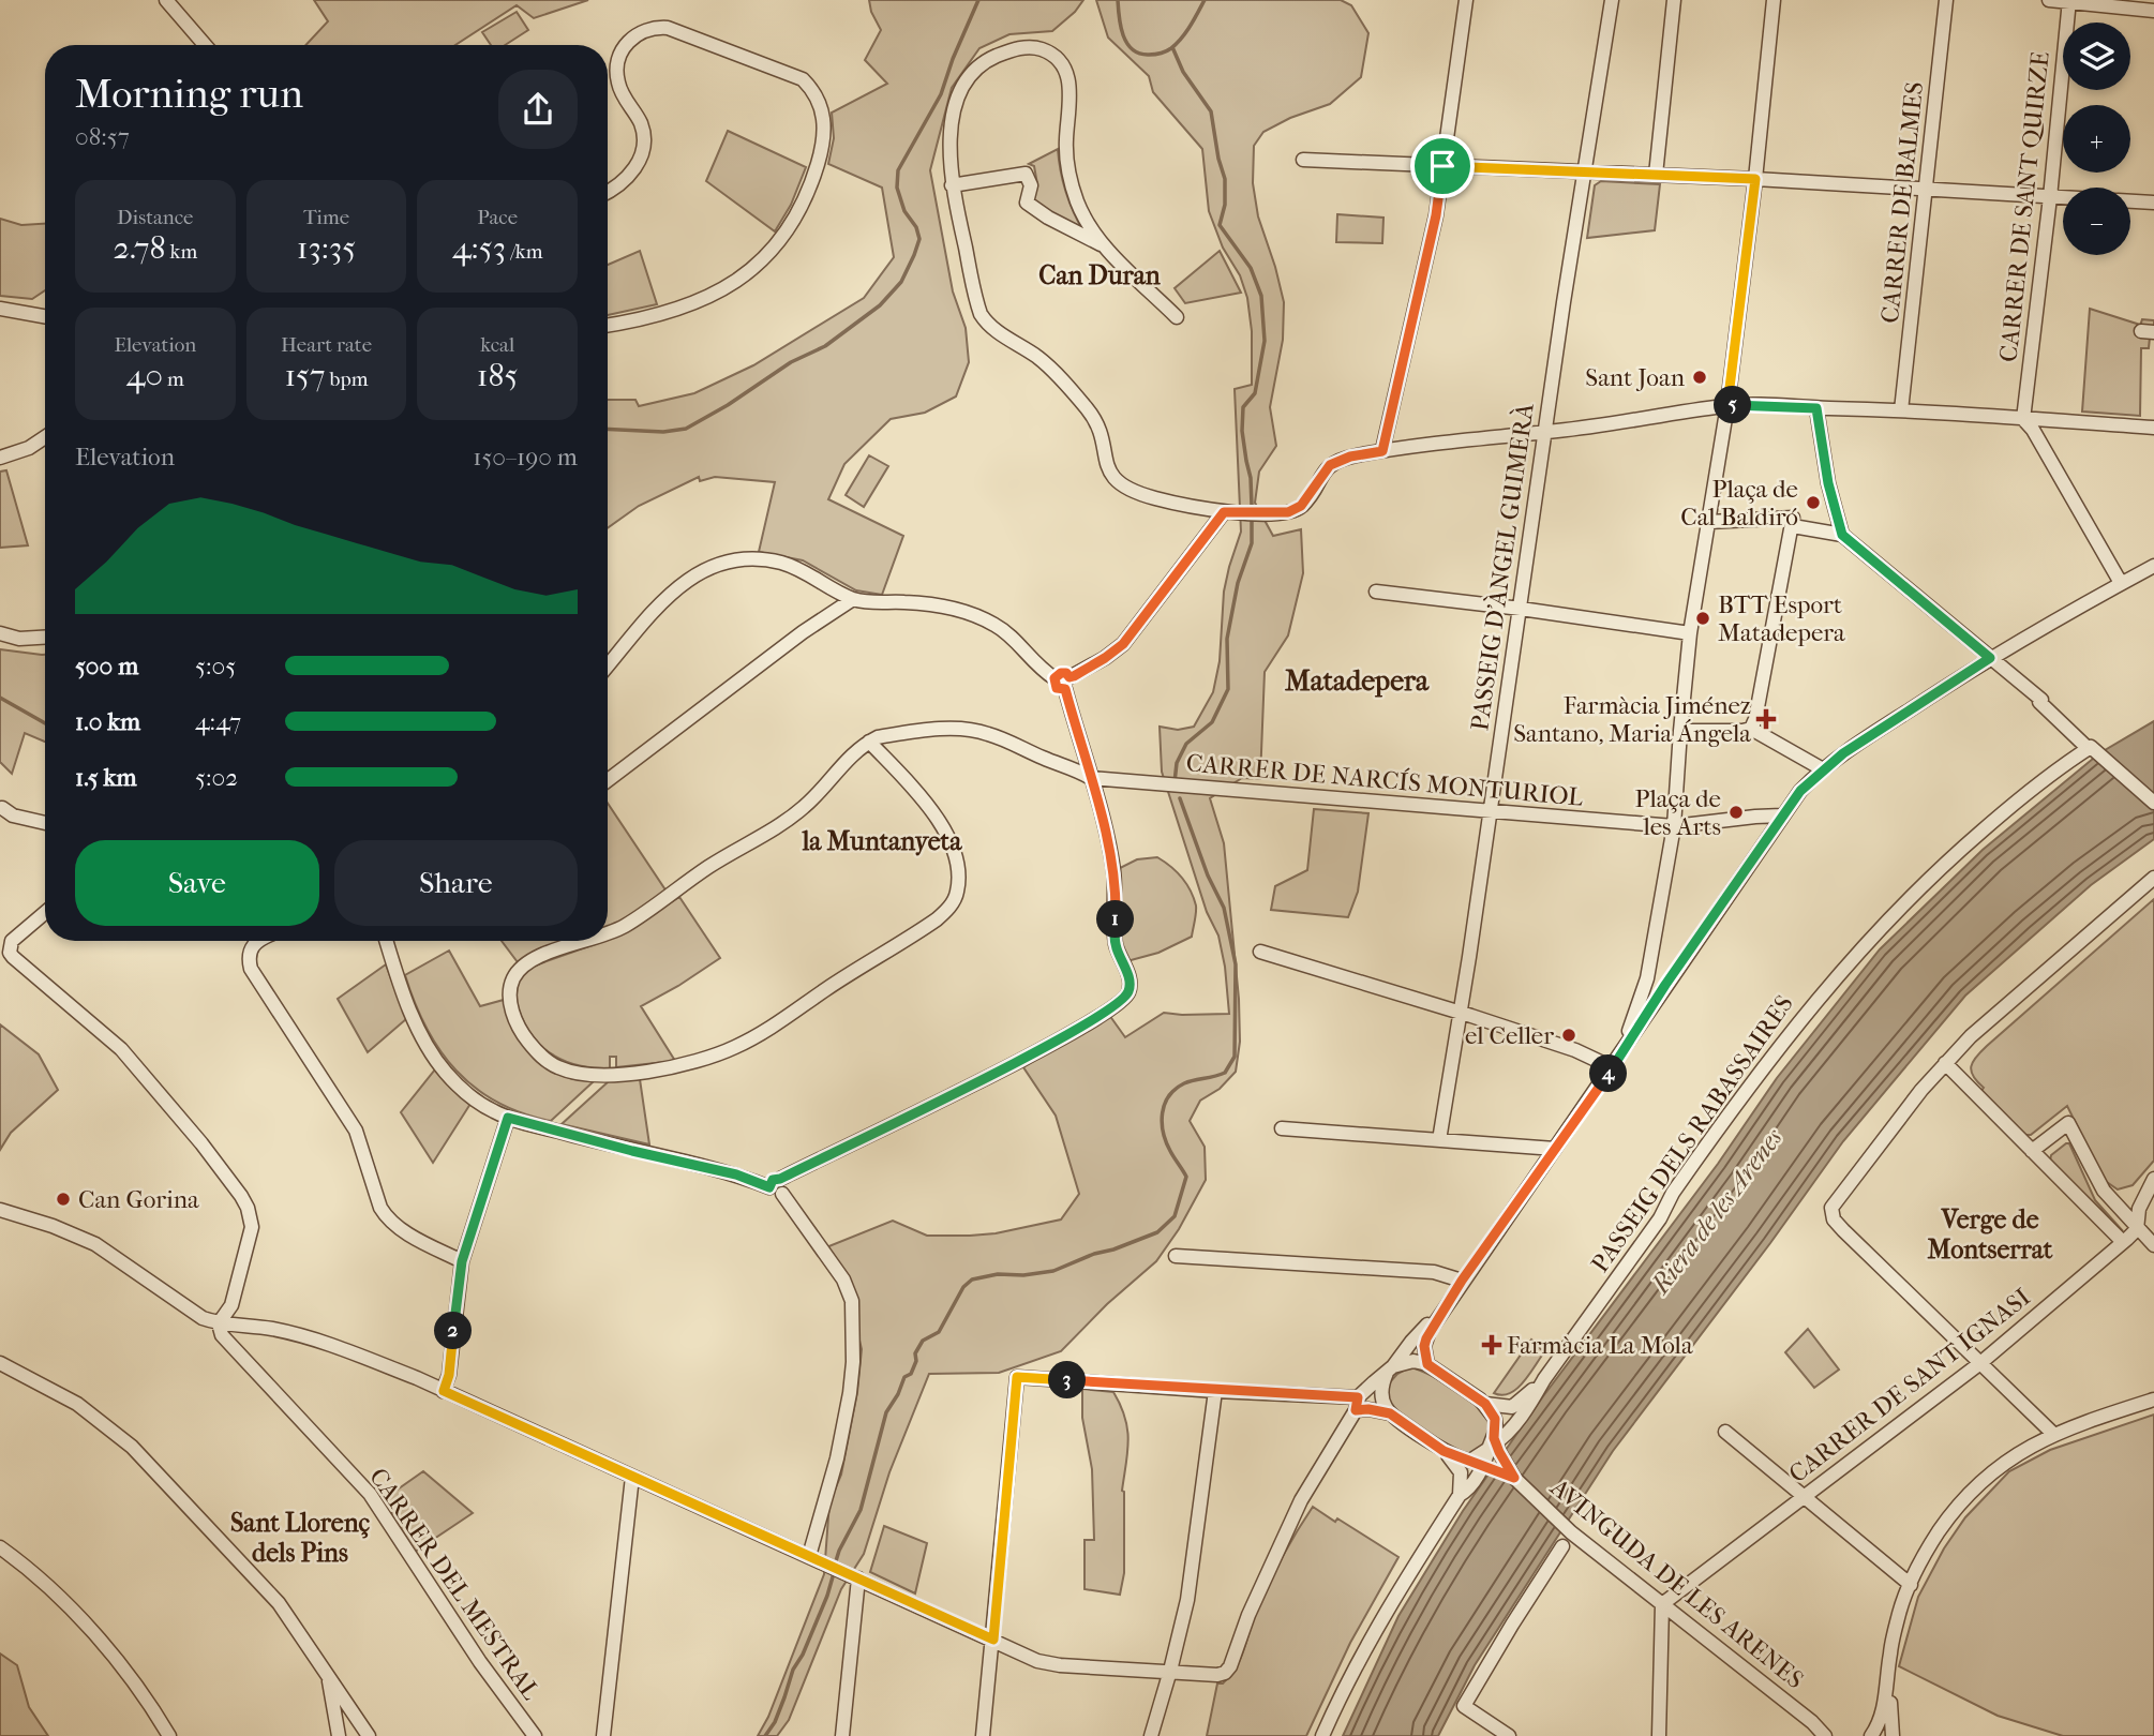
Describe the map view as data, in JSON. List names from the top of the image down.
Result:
{
  "streets": {
    "street": [
      "CARRER DE BALMES",
      "CARRER DE SANT QUIRZE",
      "PASSEIG D'ÀNGEL GUIMERÀ",
      "CARRER DE NARCÍS MONTURIOL",
      "PASSEIG DELS RABASSAIRES",
      "CARRER DE SANT IGNASI",
      "CARRER DEL MESTRAL",
      "AVINGUDA DE LES ARENES"
    ]
  },
  "crossings": [
    ["PASSEIG D'ÀNGEL GUIMERÀ", "CARRER DE NARCÍS MONTURIOL"],
    ["PASSEIG DELS RABASSAIRES", "AVINGUDA DE LES ARENES"],
    ["CARRER DE SANT IGNASI", "AVINGUDA DE LES ARENES"]
  ],
  "districts": [
    "Can Duran",
    "Matadepera",
    "la Muntanyeta",
    "Verge de Montserrat",
    "Sant Llorenç dels Pins"
  ],
  "water": ["Riera de les Arenes"],
  "places": {
    "other": [
      "Sant Joan",
      "Plaça de Cal Baldiró",
      "BTT Esport Matadepera",
      "Plaça de les Arts",
      "el Celler",
      "Can Gorina"
    ],
    "health": ["Farmàcia Jiménez Santano, Maria Ángela", "Farmàcia La Mola"]
  },
  "page": {
    "map_buttons": ["+", "−"],
    "heading": ["Morning run", "08:57"],
    "stats": [
      ["Distance", "2.78 km"],
      ["Time", "13:35"],
      ["Pace", "4:53 /km"],
      ["Elevation", "40 m"],
      ["Heart rate", "157 bpm"],
      ["kcal", "185"]
    ],
    "pins": [
      "5",
      "1",
      "4",
      "2",
      "3"
    ],
    "chart": ["Elevation", "150–190 m"],
    "list": [
      {
        "name": "500 m",
        "note": "5:05"
      },
      {
        "name": "1.0 km",
        "note": "4:47"
      },
      {
        "name": "1.5 km",
        "note": "5:02"
      }
    ],
    "buttons": ["Save", "Share"]
  }
}
